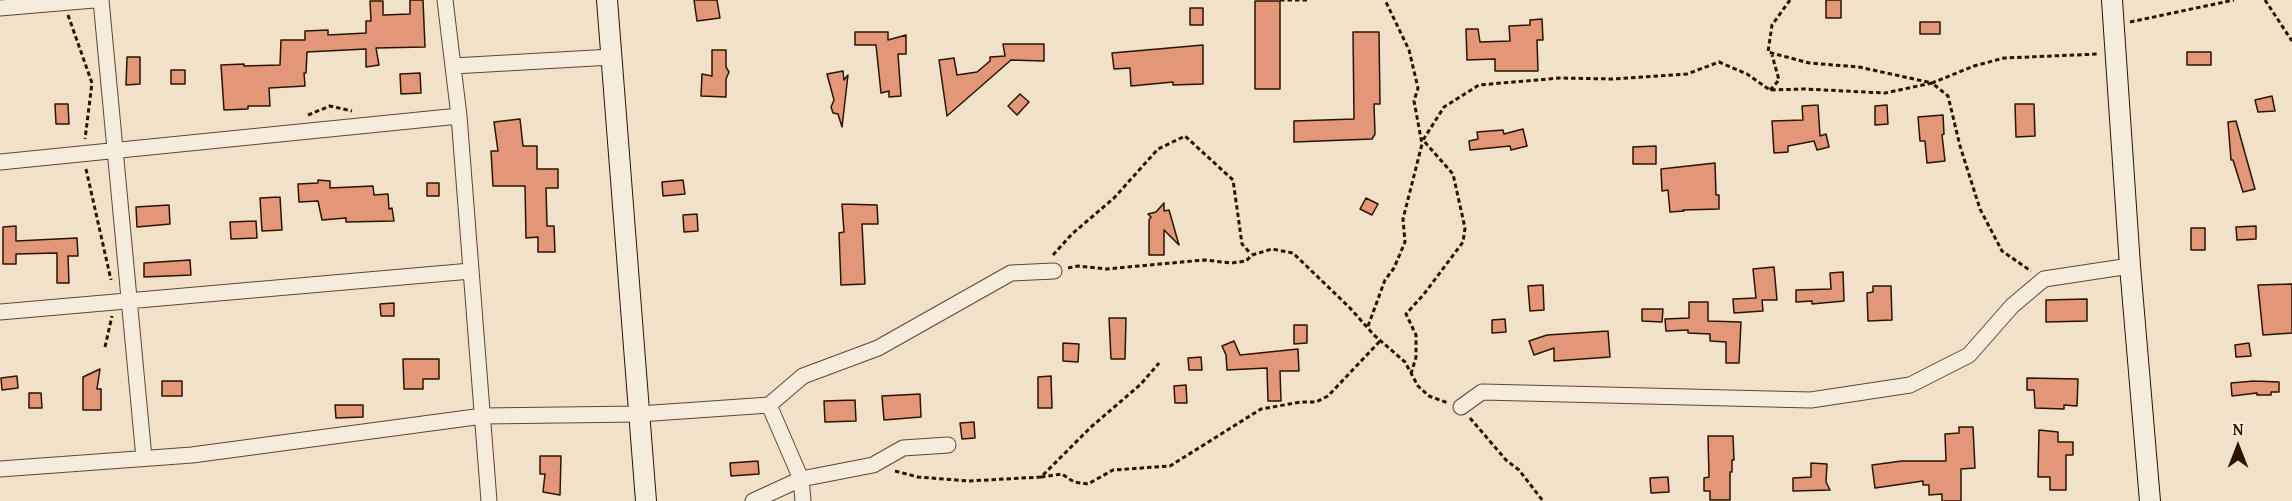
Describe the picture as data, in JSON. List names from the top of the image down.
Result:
{
  "north": "top"
}
